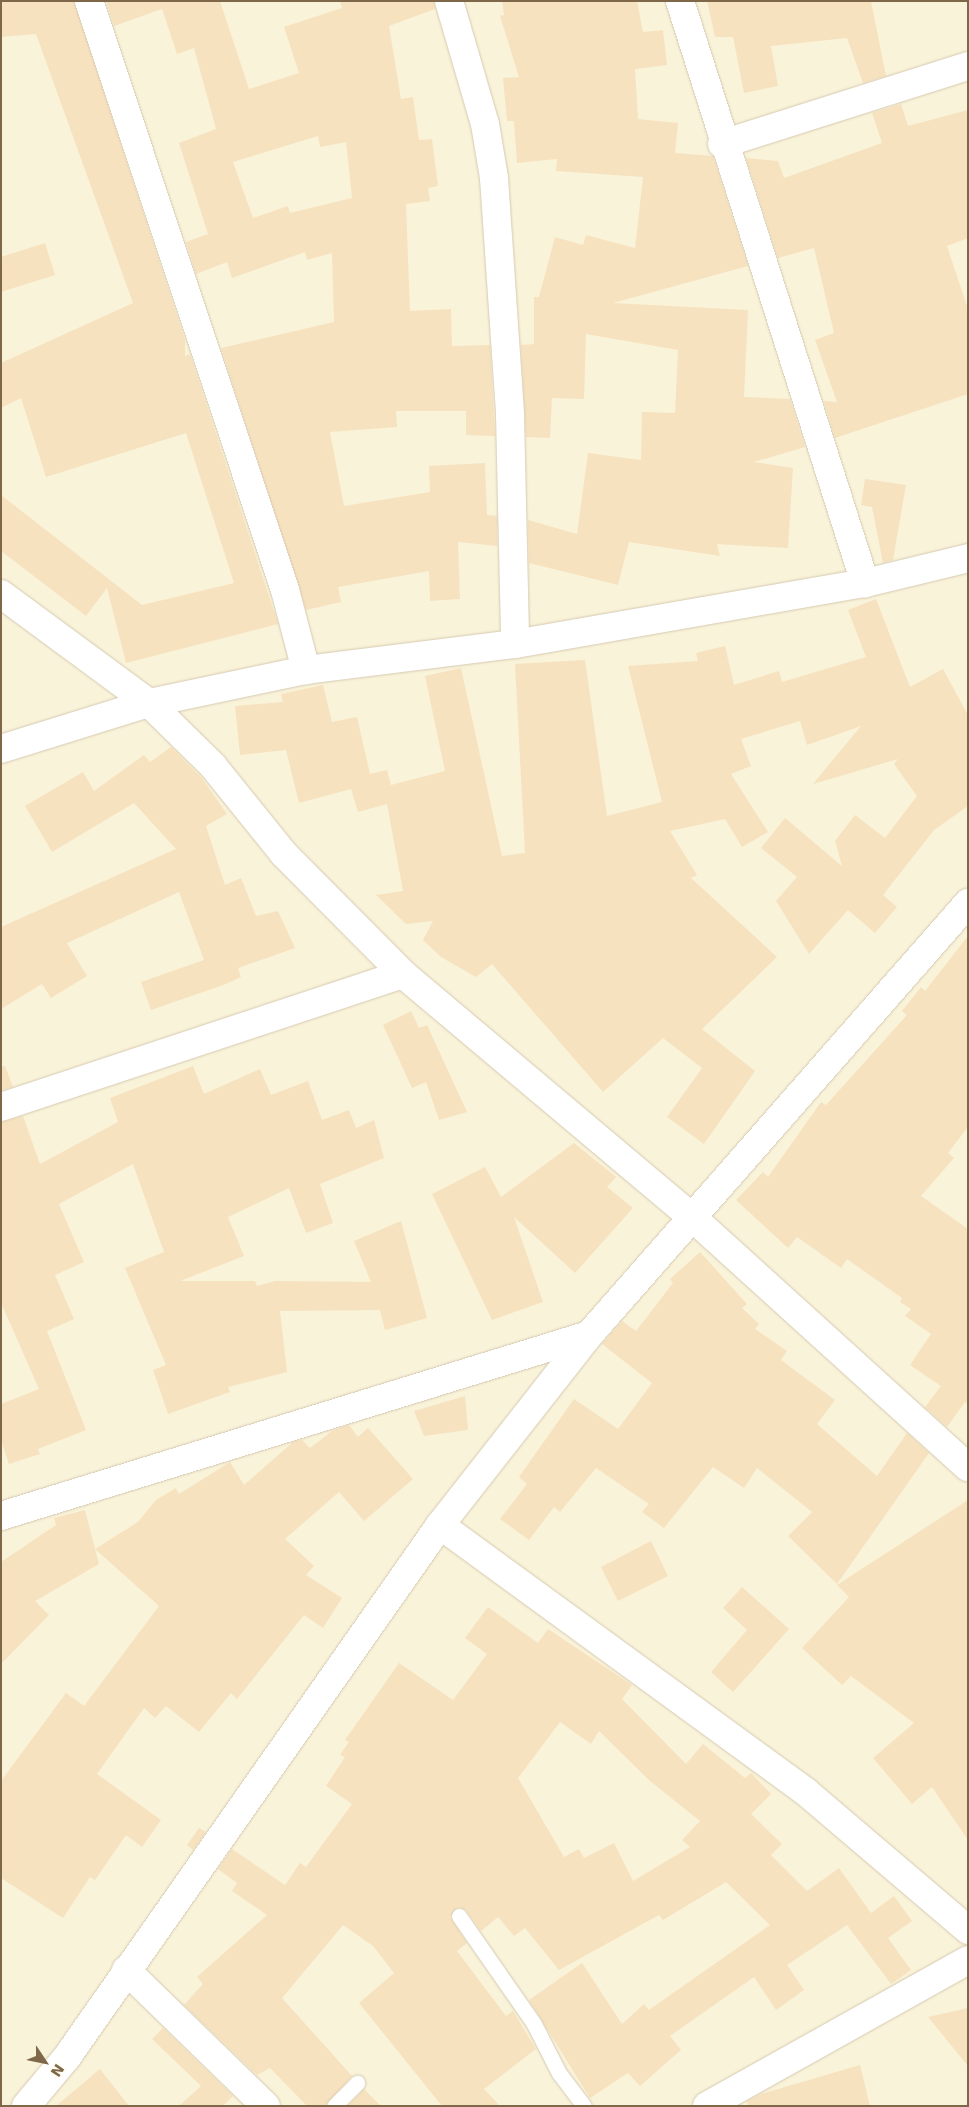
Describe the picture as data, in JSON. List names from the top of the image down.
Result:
{
  "north": "bottom right"
}
